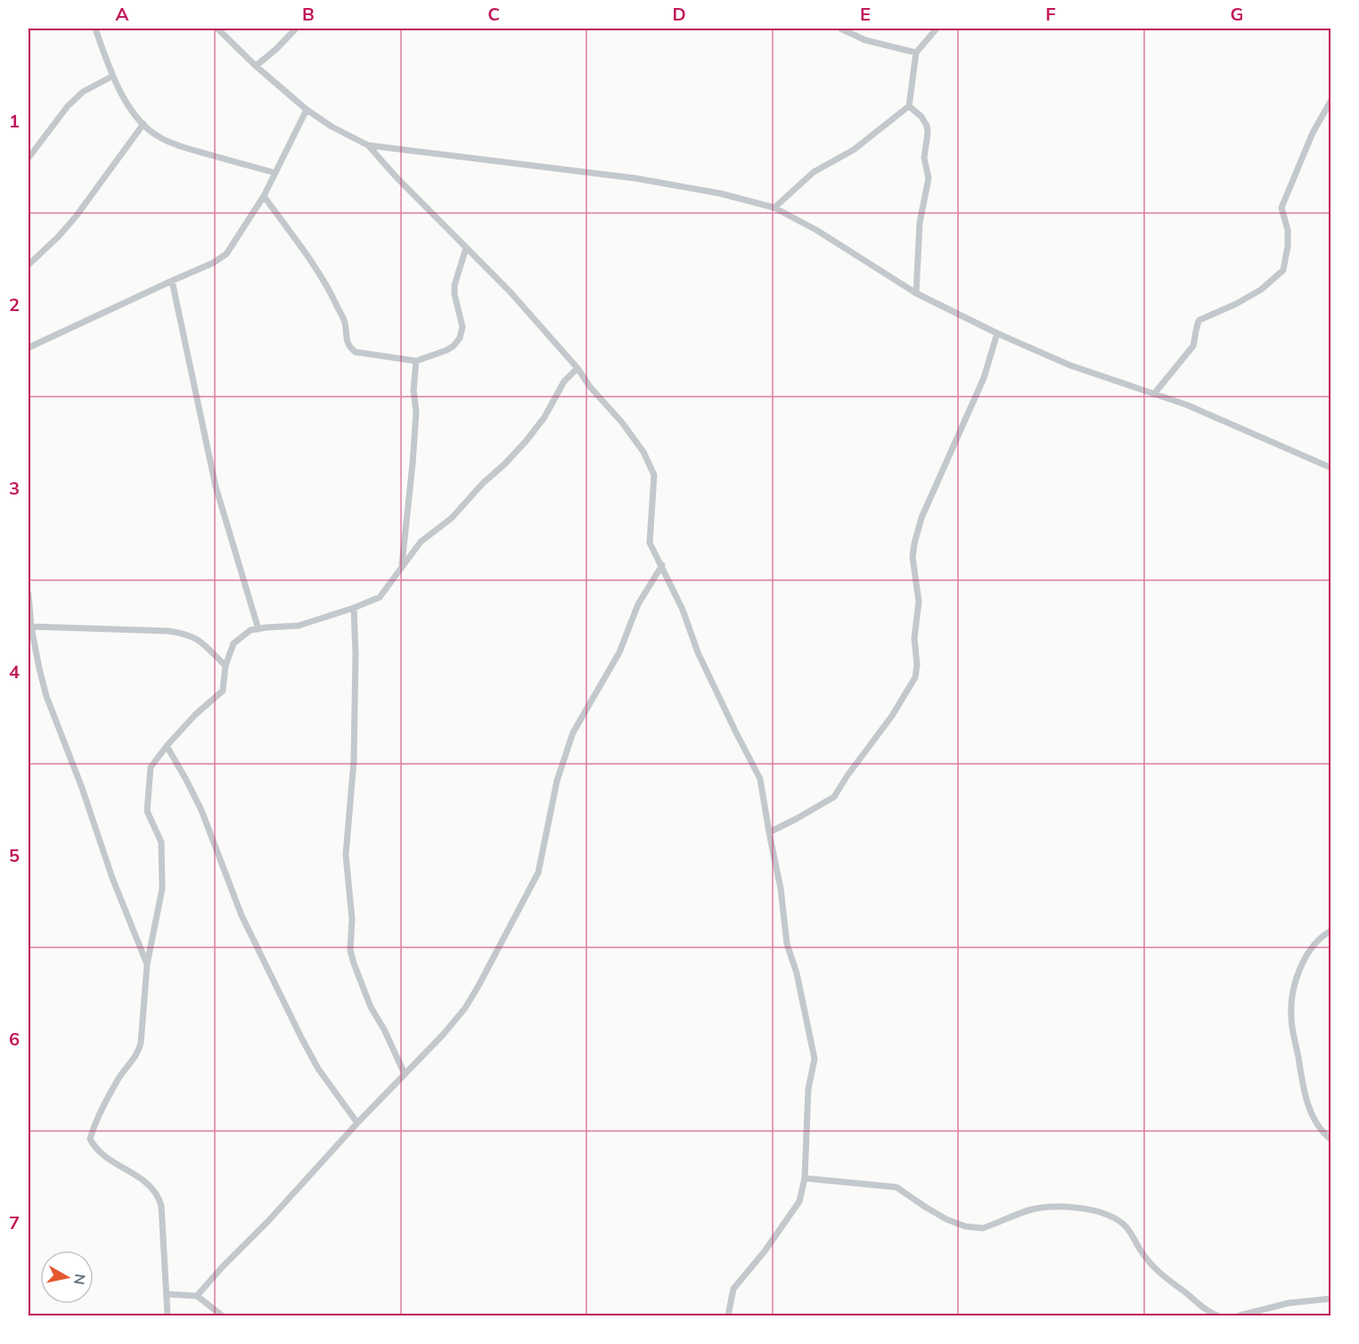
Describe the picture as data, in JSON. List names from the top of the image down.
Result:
{
  "north": "right",
  "grid": {
    "columns": [
      "A",
      "B",
      "C",
      "D",
      "E",
      "F",
      "G"
    ],
    "rows": [
      "1",
      "2",
      "3",
      "4",
      "5",
      "6",
      "7"
    ]
  }
}
